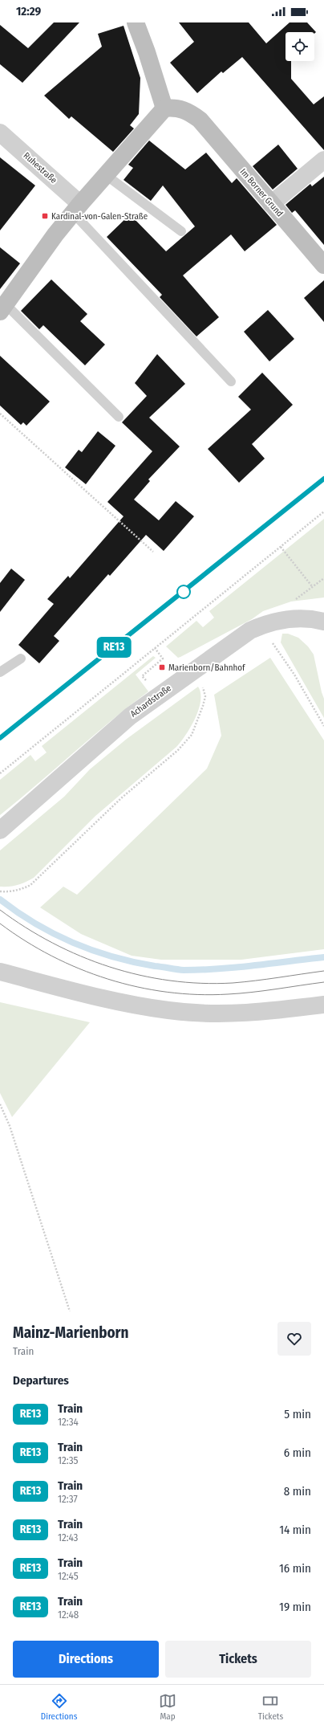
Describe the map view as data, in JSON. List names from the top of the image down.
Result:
{
  "streets": {
    "street": ["Ruhestraße", "Im Borner Grund", "Achardstraße"]
  },
  "places": {
    "transit": ["Kardinal-von-Galen-Straße", "Marienborn/Bahnhof"]
  },
  "page": {
    "status": "12:29",
    "on_map": "RE13",
    "heading": [
      ["Mainz-Marienborn", "Train"],
      "Departures"
    ],
    "list": [
      {
        "mark": "RE13",
        "name": "Train",
        "note": "12:34",
        "value": "5 min"
      },
      {
        "mark": "RE13",
        "name": "Train",
        "note": "12:35",
        "value": "6 min"
      },
      {
        "mark": "RE13",
        "name": "Train",
        "note": "12:37",
        "value": "8 min"
      },
      {
        "mark": "RE13",
        "name": "Train",
        "note": "12:43",
        "value": "14 min"
      },
      {
        "mark": "RE13",
        "name": "Train",
        "note": "12:45",
        "value": "16 min"
      },
      {
        "mark": "RE13",
        "name": "Train",
        "note": "12:48",
        "value": "19 min"
      }
    ],
    "buttons": ["Directions", "Tickets"],
    "tabs": ["Directions", "Map", "Tickets"]
  }
}
